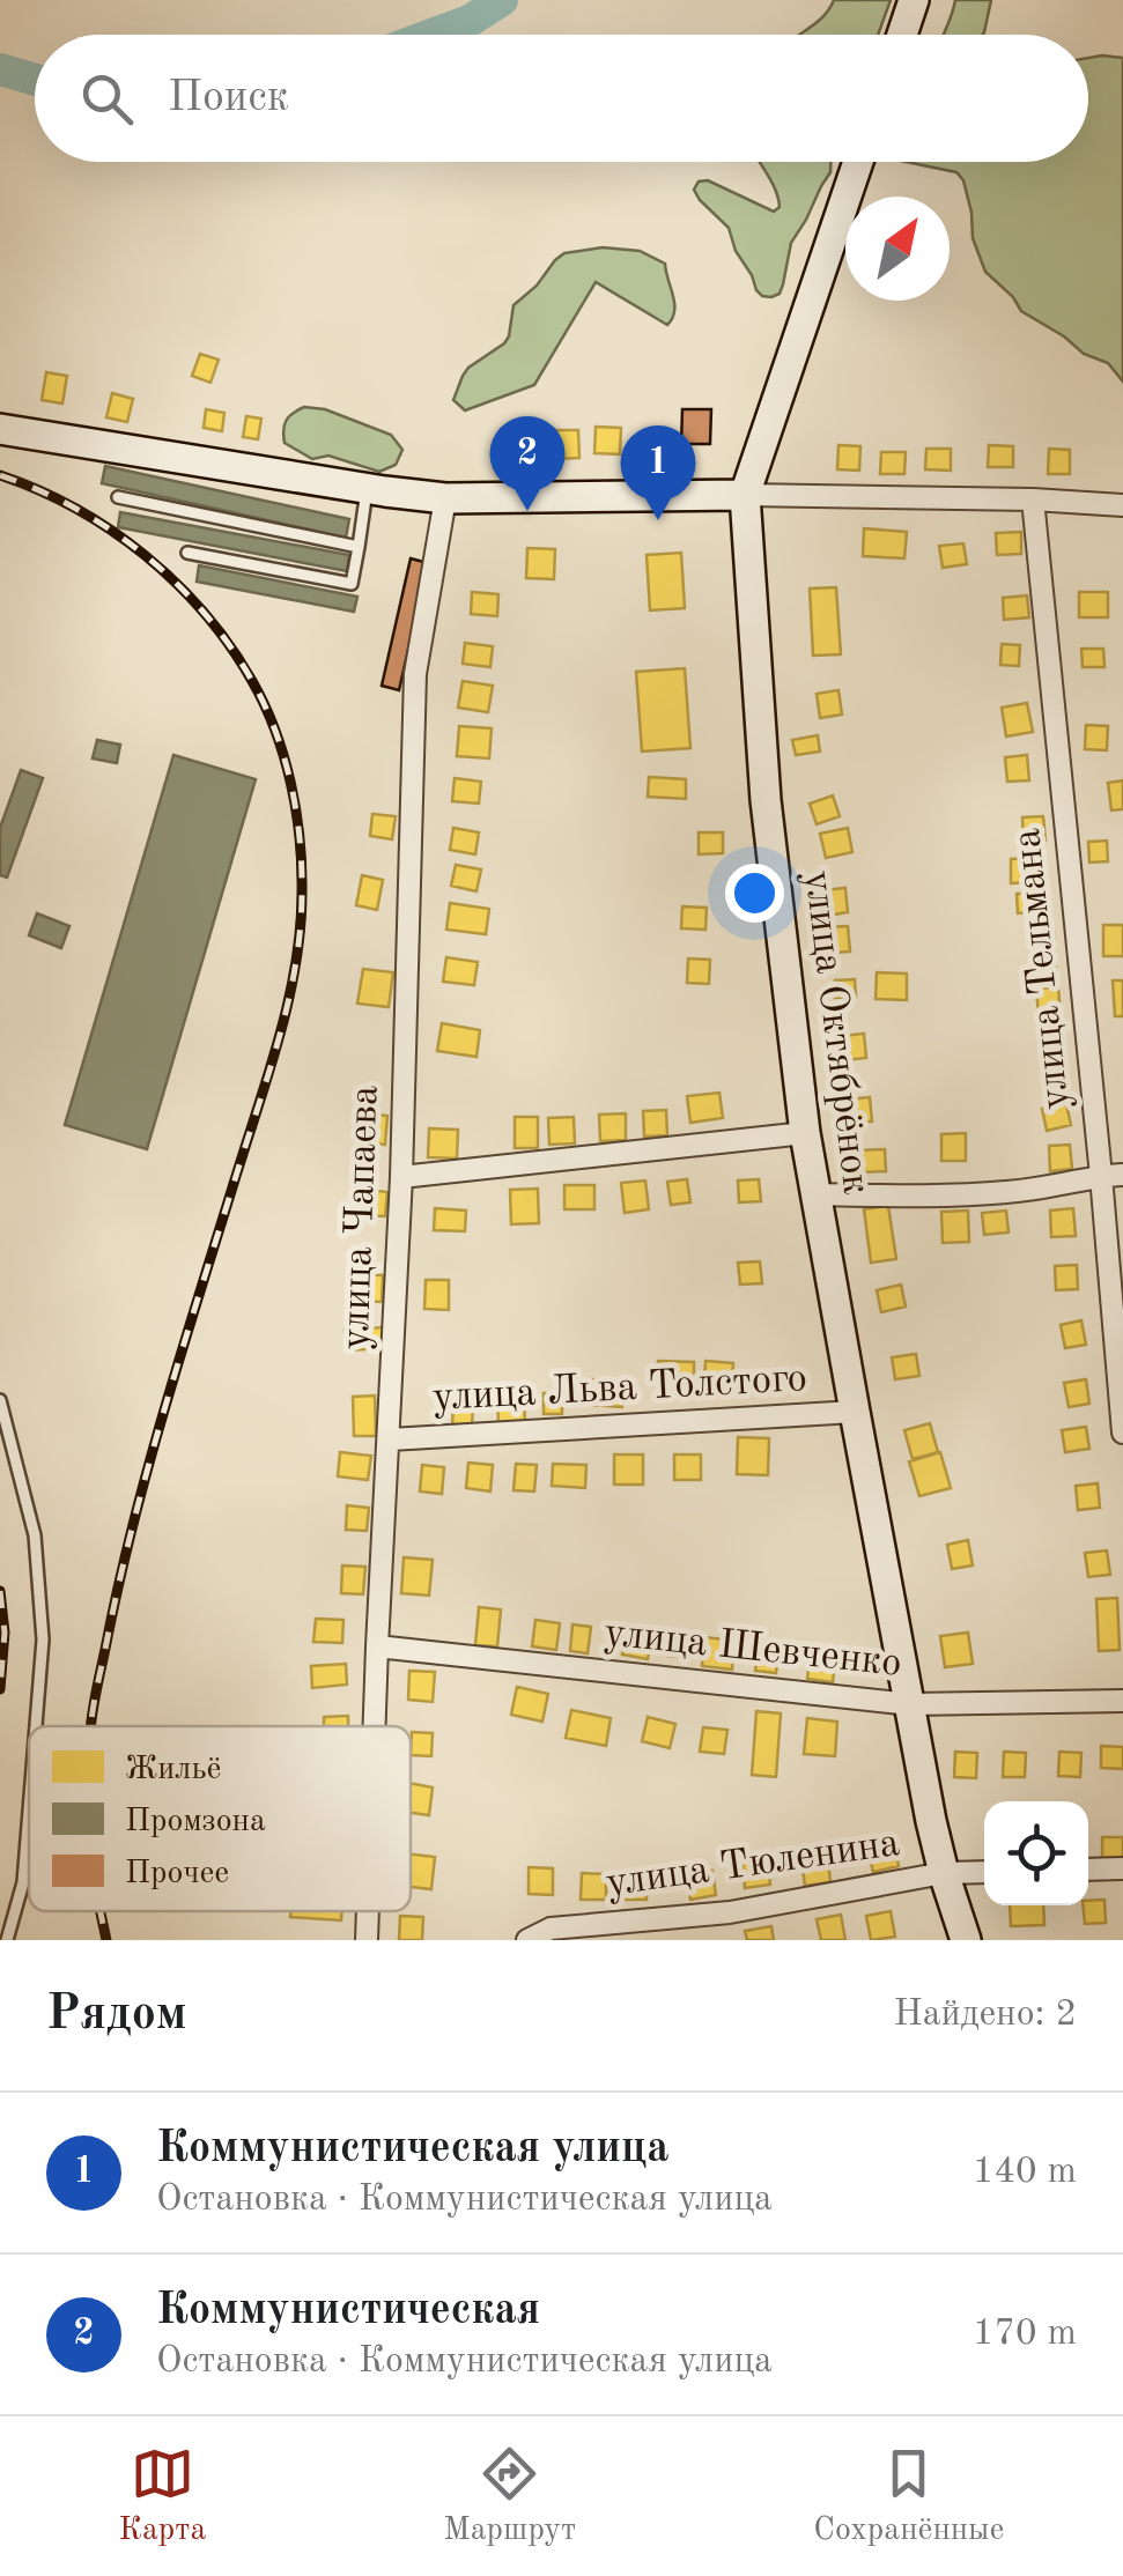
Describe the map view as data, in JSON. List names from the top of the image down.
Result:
{
  "streets": {
    "street": [
      "улица Тельмана",
      "улица Октябрёнок",
      "улица Чапаева",
      "улица Льва Толстого",
      "улица Шевченко",
      "улица Тюленина"
    ]
  },
  "crossings": [
    ["улица Октябрёнок", "улица Льва Толстого"],
    ["улица Октябрёнок", "улица Шевченко"],
    ["улица Октябрёнок", "улица Тюленина"],
    ["улица Чапаева", "улица Льва Толстого"],
    ["улица Чапаева", "улица Шевченко"]
  ],
  "legend": ["Жильё", "Промзона", "Прочее"],
  "north": "top right",
  "page": {
    "search": "Поиск",
    "pins": ["2", "1"],
    "heading": ["Рядом", "Найдено: 2"],
    "list": [
      {
        "mark": "1",
        "name": "Коммунистическая улица",
        "note": "Остановка · Коммунистическая улица",
        "value": "140 m"
      },
      {
        "mark": "2",
        "name": "Коммунистическая",
        "note": "Остановка · Коммунистическая улица",
        "value": "170 m"
      }
    ],
    "nav": ["Карта", "Маршрут", "Сохранённые"]
  }
}
